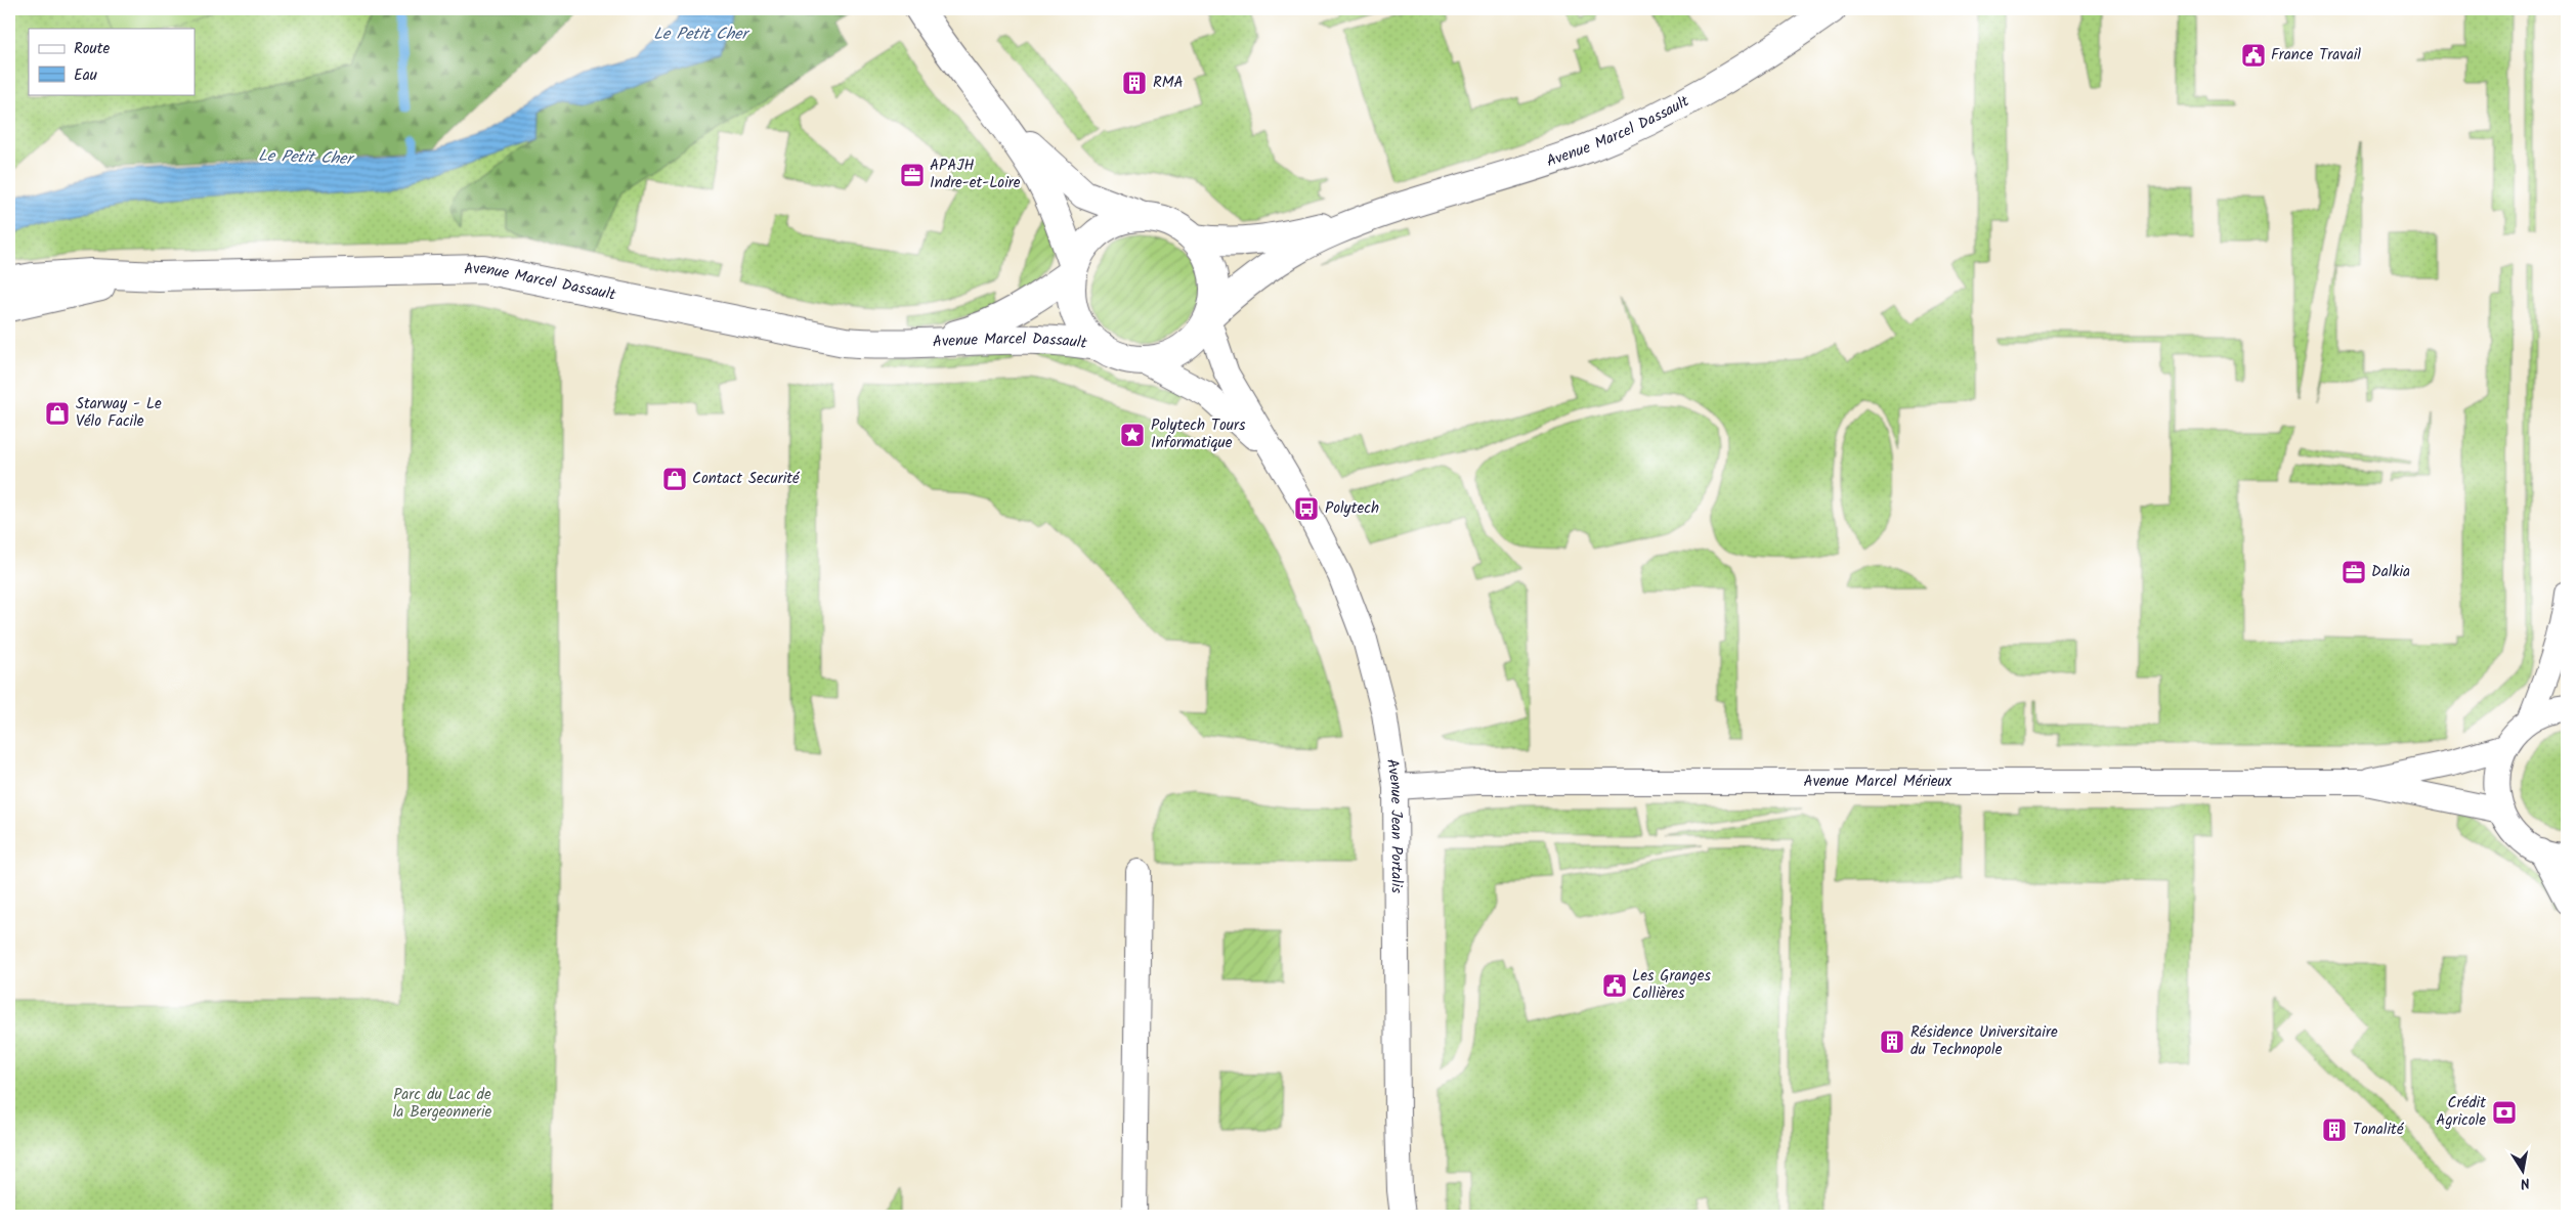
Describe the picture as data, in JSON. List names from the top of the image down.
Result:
{
  "streets": {
    "street": ["Avenue Marcel Dassault", "Avenue Marcel Mérieux", "Avenue Jean Portalis"]
  },
  "crossings": [
    ["Avenue Marcel Dassault", "Avenue Jean Portalis"],
    ["Avenue Marcel Mérieux", "Avenue Jean Portalis"]
  ],
  "water": ["Le Petit Cher"],
  "parks": ["Parc du Lac de la Bergeonnerie"],
  "places": {
    "public building": ["France Travail", "Les Granges Collières"],
    "building": ["RMA", "Résidence Universitaire du Technopole", "Tonalité"],
    "office": ["APAJH Indre-et-Loire", "Dalkia"],
    "shop": ["Starway - Le Vélo Facile", "Contact Securité"],
    "place": ["Polytech Tours Informatique"],
    "bus stop": ["Polytech"],
    "bank": ["Crédit Agricole"]
  },
  "legend": ["Route", "Eau"],
  "north": "bottom"
}
